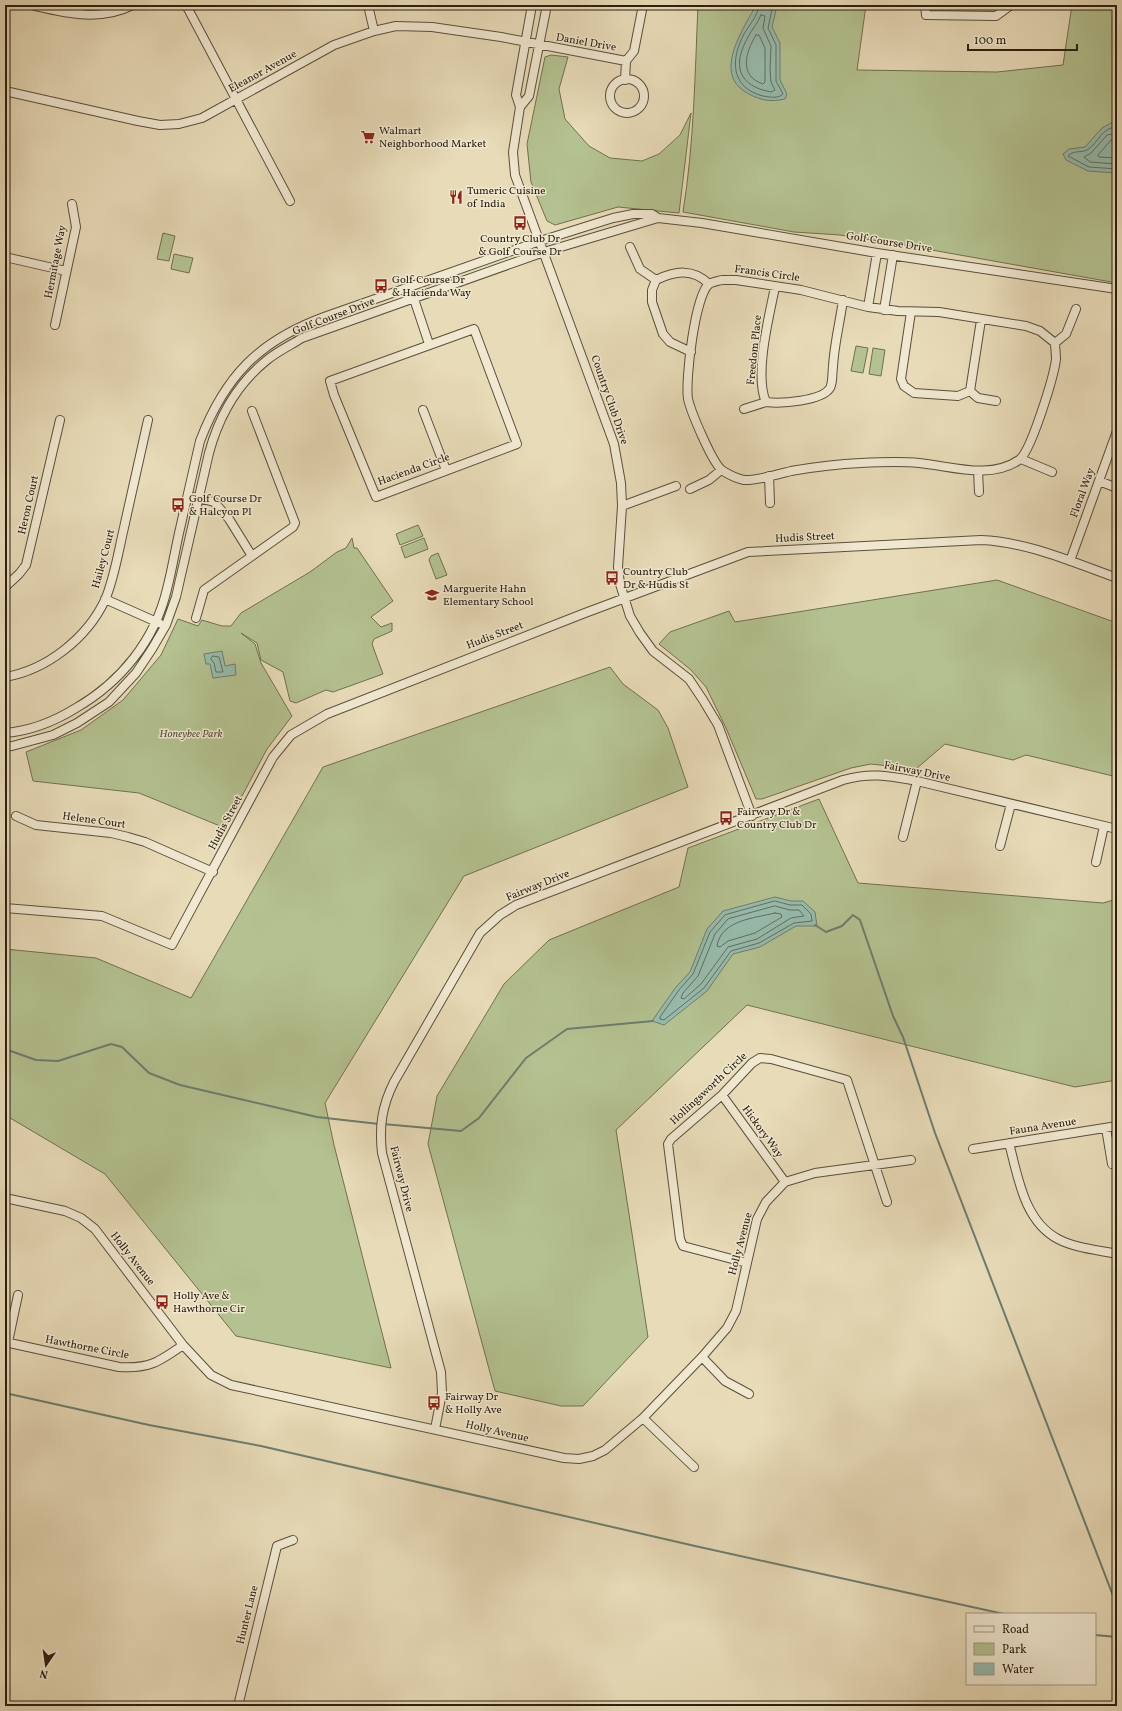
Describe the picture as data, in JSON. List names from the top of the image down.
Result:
{
  "streets": {
    "street": [
      "Daniel Drive",
      "Eleanor Avenue",
      "Golf Course Drive",
      "Hermitage Way",
      "Francis Circle",
      "Freedom Place",
      "Country Club Drive",
      "Hacienda Circle",
      "Floral Way",
      "Heron Court",
      "Hudis Street",
      "Hailey Court",
      "Fairway Drive",
      "Helene Court",
      "Hollingsworth Circle",
      "Fauna Avenue",
      "Hickory Way",
      "Holly Avenue",
      "Hawthorne Circle",
      "Hunter Lane"
    ]
  },
  "crossings": [
    ["Daniel Drive", "Eleanor Avenue"],
    ["Daniel Drive", "Country Club Drive"],
    ["Eleanor Avenue", "Country Club Drive"],
    ["Golf Course Drive", "Country Club Drive"],
    ["Francis Circle", "Freedom Place"],
    ["Country Club Drive", "Hudis Street"],
    ["Country Club Drive", "Fairway Drive"],
    ["Floral Way", "Hudis Street"],
    ["Hudis Street", "Helene Court"],
    ["Fairway Drive", "Holly Avenue"],
    ["Hollingsworth Circle", "Hickory Way"],
    ["Hollingsworth Circle", "Holly Avenue"],
    ["Hickory Way", "Holly Avenue"],
    ["Holly Avenue", "Hawthorne Circle"]
  ],
  "parks": ["Honeybee Park"],
  "places": {
    "supermarket": ["Walmart Neighborhood Market"],
    "restaurant": ["Tumeric Cuisine of India"],
    "bus stop": [
      "Country Club Dr & Golf Course Dr",
      "Golf Course Dr & Hacienda Way",
      "Golf Course Dr & Halcyon Pl",
      "Country Club Dr & Hudis St",
      "Fairway Dr & Country Club Dr",
      "Holly Ave & Hawthorne Cir",
      "Fairway Dr & Holly Ave"
    ],
    "school or university": ["Marguerite Hahn Elementary School"]
  },
  "legend": ["Road", "Park", "Water"],
  "scale_bar": "100 m",
  "north": "bottom"
}
